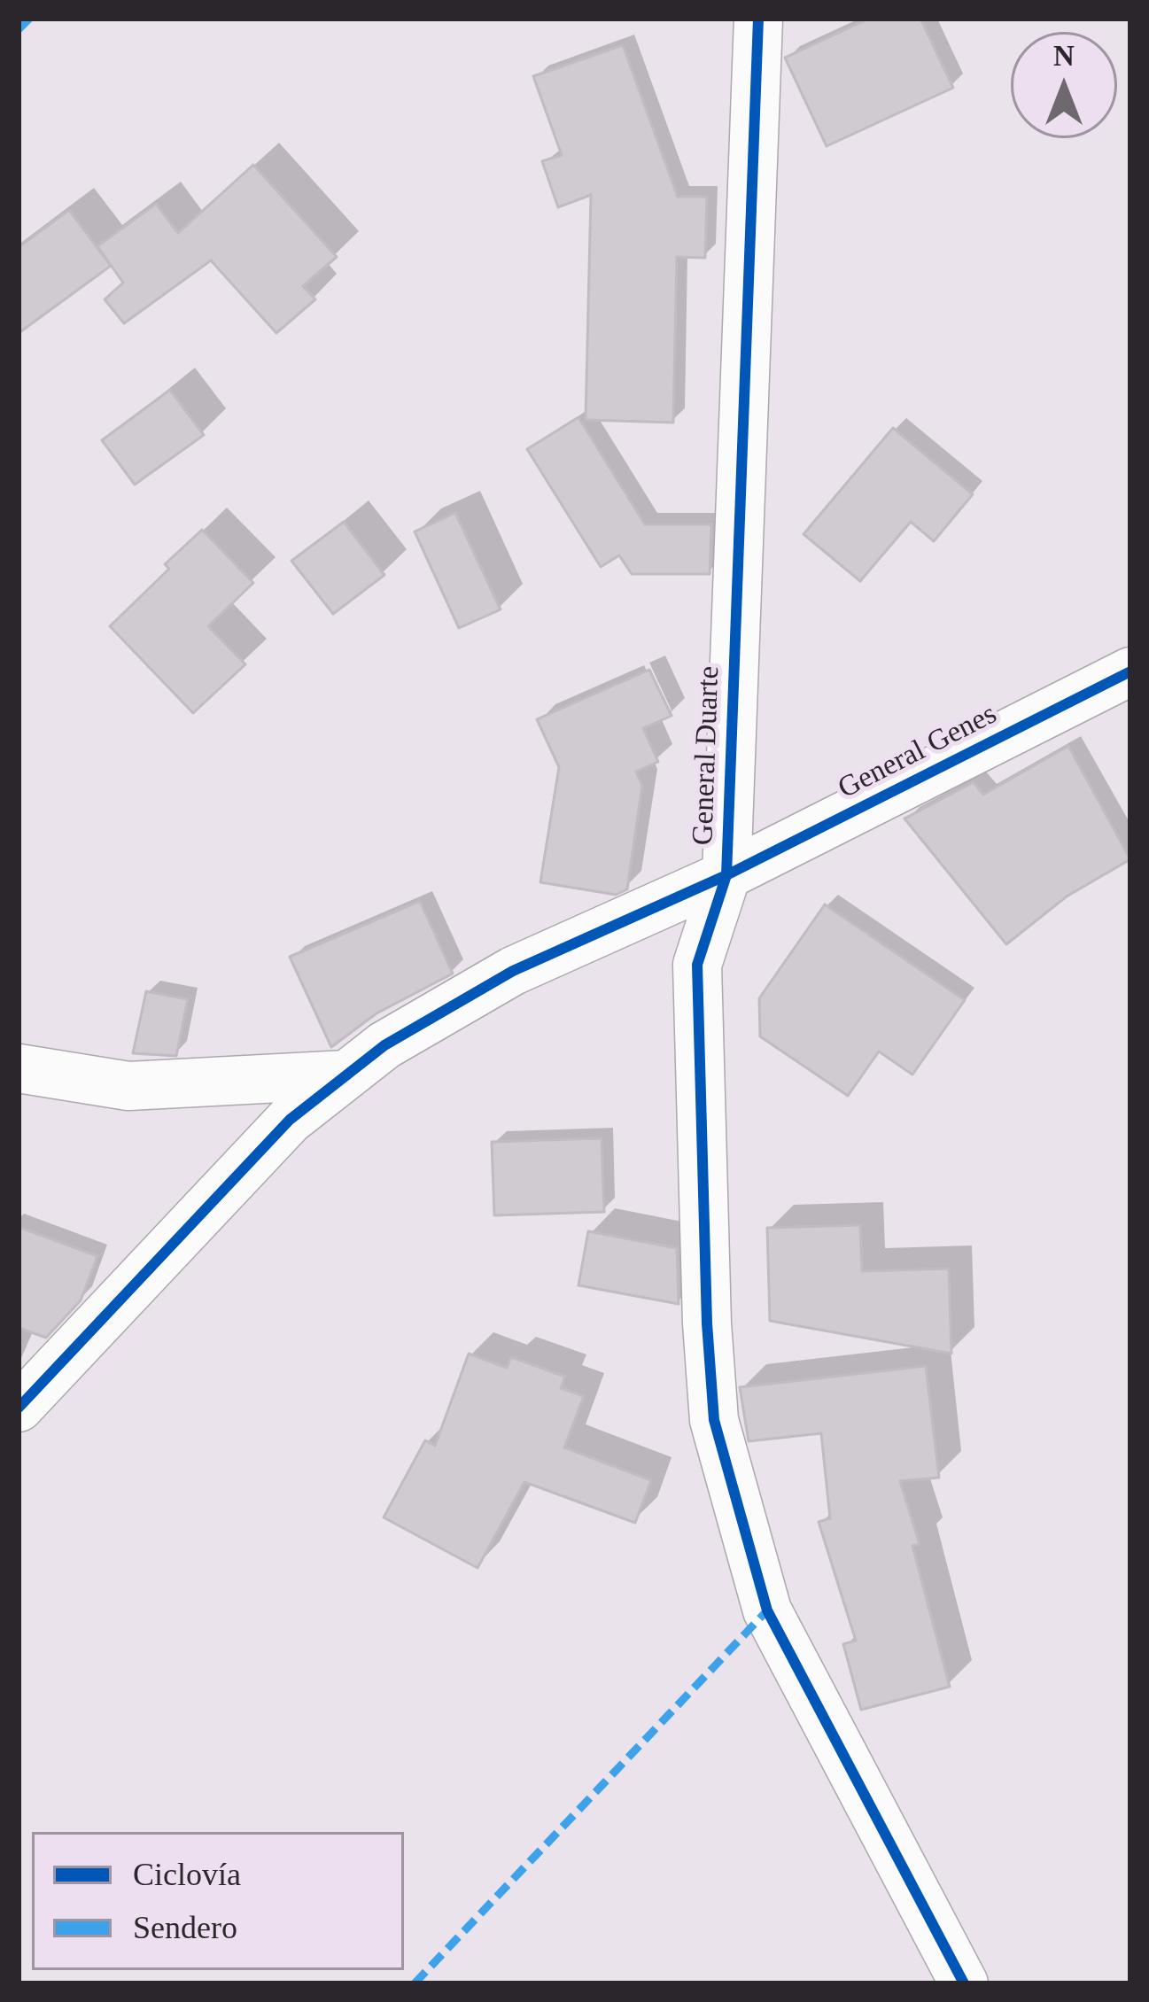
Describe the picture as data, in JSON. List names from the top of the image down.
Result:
{
  "streets": {
    "street": ["General Genes", "General Duarte"]
  },
  "crossings": [
    ["General Genes", "General Duarte"]
  ],
  "legend": ["Ciclovía", "Sendero"],
  "north": "top"
}
